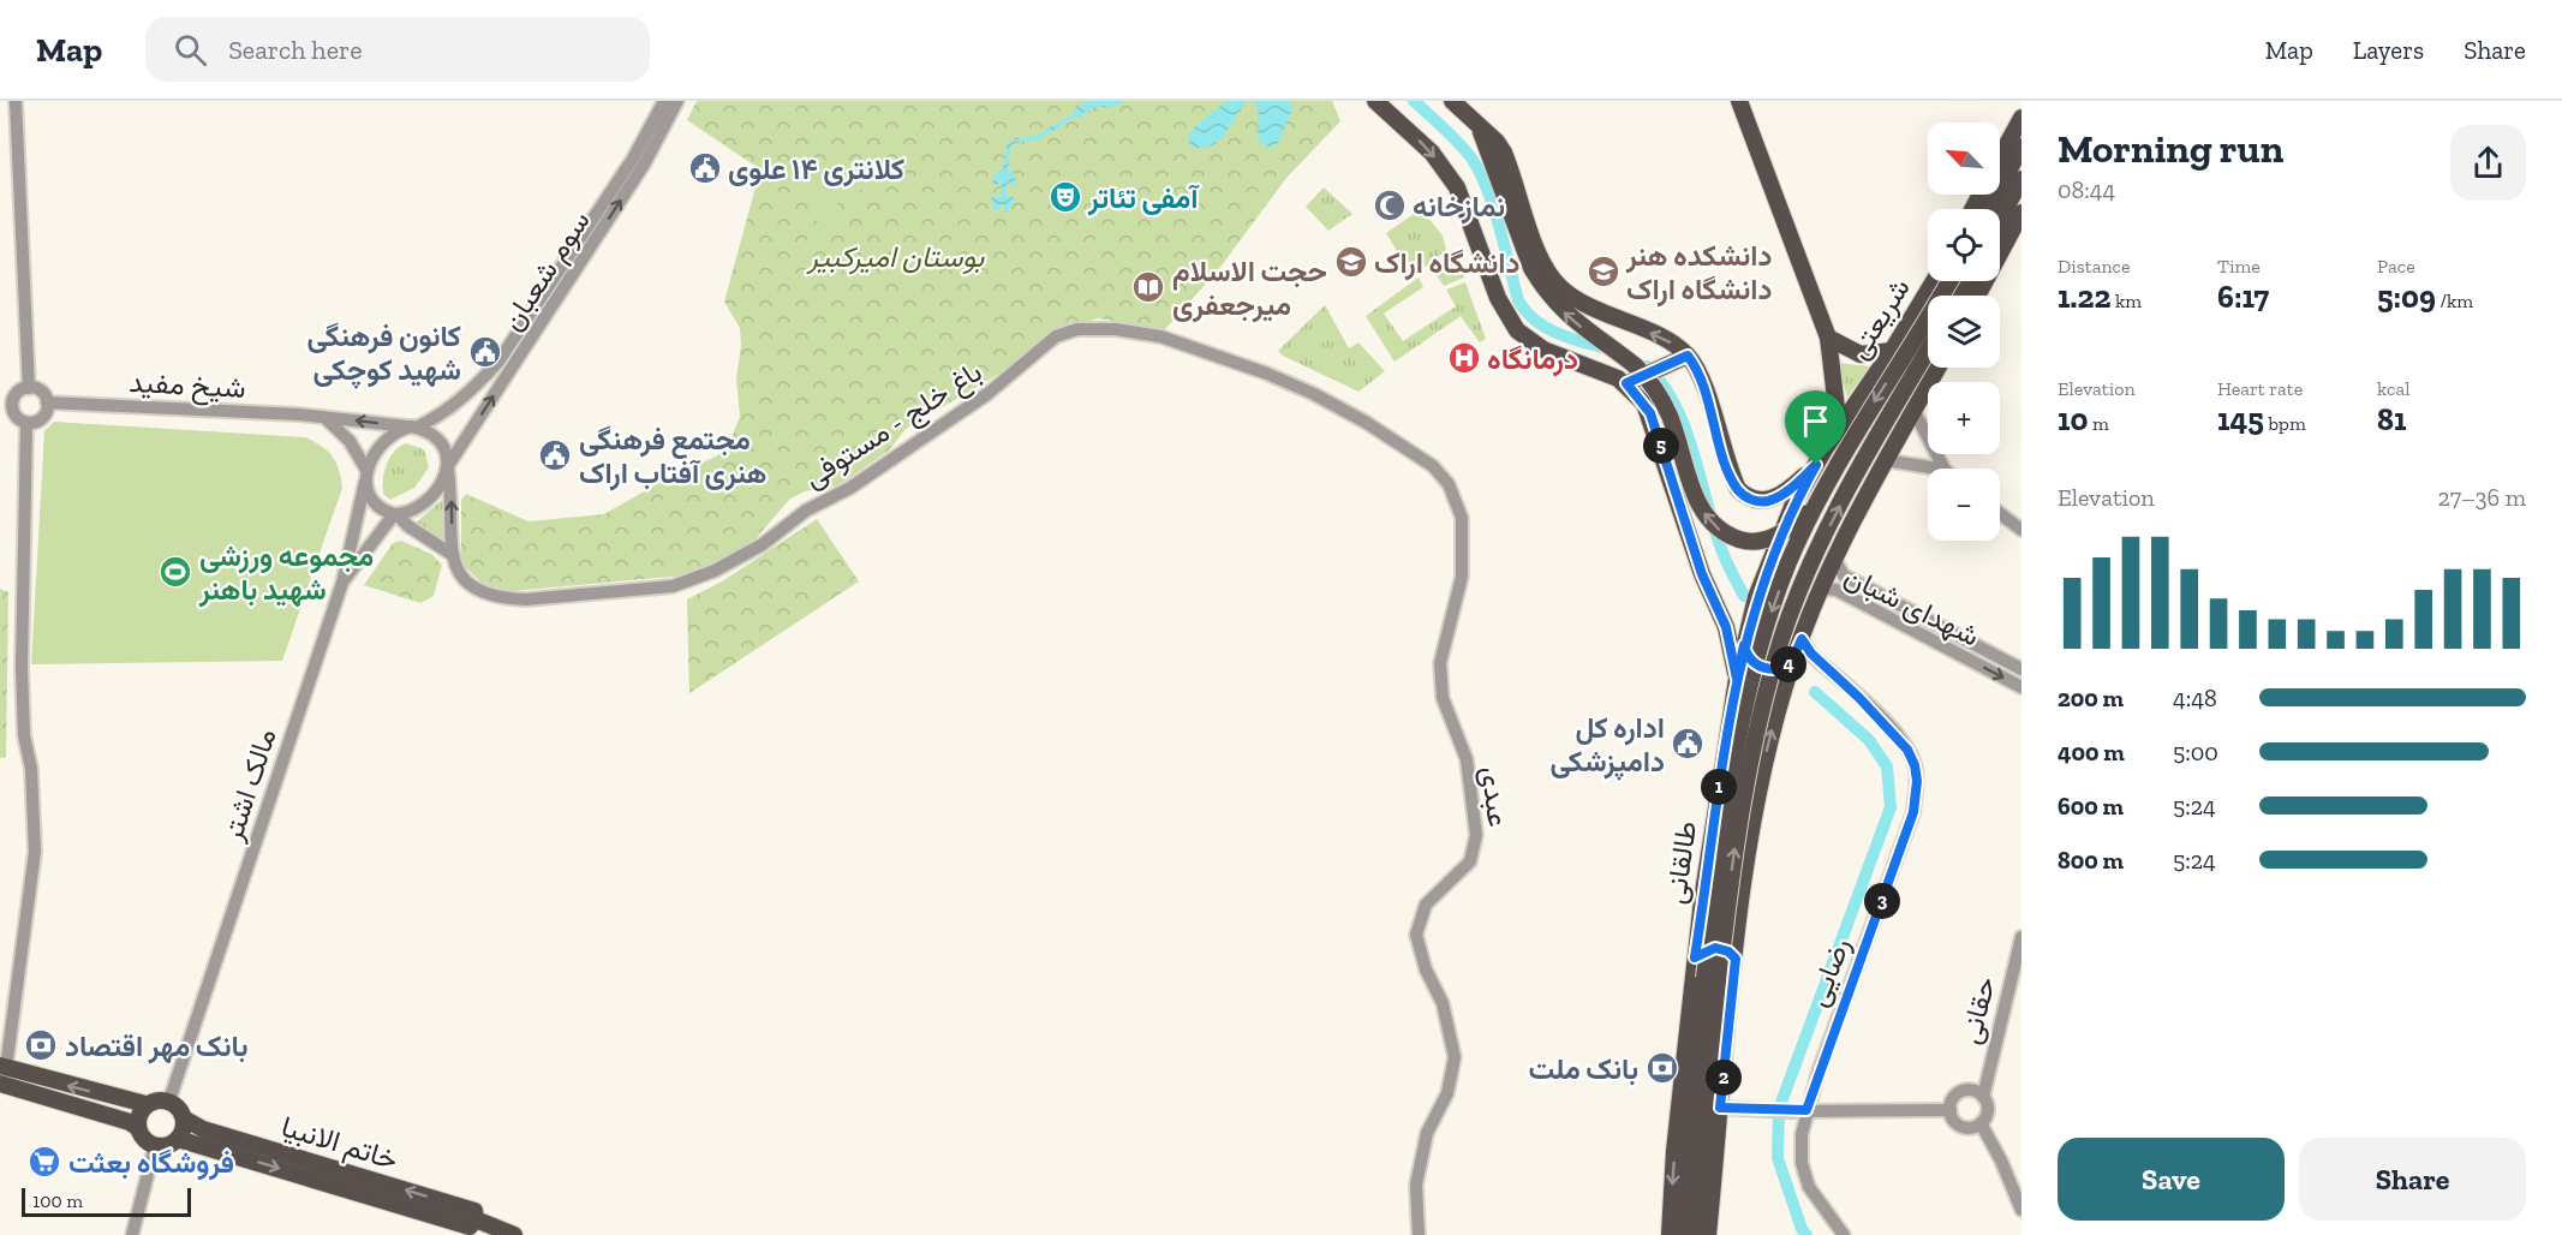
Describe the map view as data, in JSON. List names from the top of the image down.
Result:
{
  "streets": {
    "main road": ["شریعتی", "طالقانی", "خاتم الانبیا"],
    "street": [
      "سوم شعبان",
      "شیخ مفید",
      "باغ خلج - مستوفی",
      "شهدای شبان",
      "مالک اشتر",
      "عبدی",
      "رضایی",
      "حقانی"
    ]
  },
  "crossings": [
    ["سوم شعبان", "شیخ مفید"],
    ["سوم شعبان", "مالک اشتر"],
    ["شریعتی", "طالقانی"],
    ["شیخ مفید", "مالک اشتر"],
    ["باغ خلج - مستوفی", "عبدی"],
    ["مالک اشتر", "خاتم الانبیا"]
  ],
  "parks": ["بوستان امیرکبیر"],
  "places": {
    "public building": [
      "کلانتری ۱۴ علوی",
      "کانون فرهنگی شهید کوچکی",
      "مجتمع فرهنگی هنری آفتاب اراک",
      "اداره کل دامپزشکی"
    ],
    "theatre": ["آمفی تئاتر"],
    "mosque": ["نمازخانه"],
    "school or university": ["دانشگاه اراک", "دانشکده هنر دانشگاه اراک"],
    "library": ["حجت الاسلام میرجعفری"],
    "hospital": ["درمانگاه"],
    "sports": ["مجموعه ورزشی شهید باهنر"],
    "bank": ["بانک مهر اقتصاد", "بانک ملت"],
    "supermarket": ["فروشگاه بعثت"]
  },
  "scale_bar": "100 m",
  "north": "top left",
  "page": {
    "header": "Map",
    "search": "Search here",
    "nav": ["Map", "Layers", "Share"],
    "heading": ["Morning run", "08:44"],
    "map_buttons": ["+", "−"],
    "stats": [
      ["Distance", "1.22 km"],
      ["Time", "6:17"],
      ["Pace", "5:09 /km"],
      ["Elevation", "10 m"],
      ["Heart rate", "145 bpm"],
      ["kcal", "81"]
    ],
    "pins": [
      "5",
      "4",
      "1",
      "3",
      "2"
    ],
    "chart": ["Elevation", "27–36 m"],
    "list": [
      {
        "name": "200 m",
        "note": "4:48"
      },
      {
        "name": "400 m",
        "note": "5:00"
      },
      {
        "name": "600 m",
        "note": "5:24"
      },
      {
        "name": "800 m",
        "note": "5:24"
      }
    ],
    "buttons": ["Save", "Share"],
    "scale": "100 m"
  }
}
